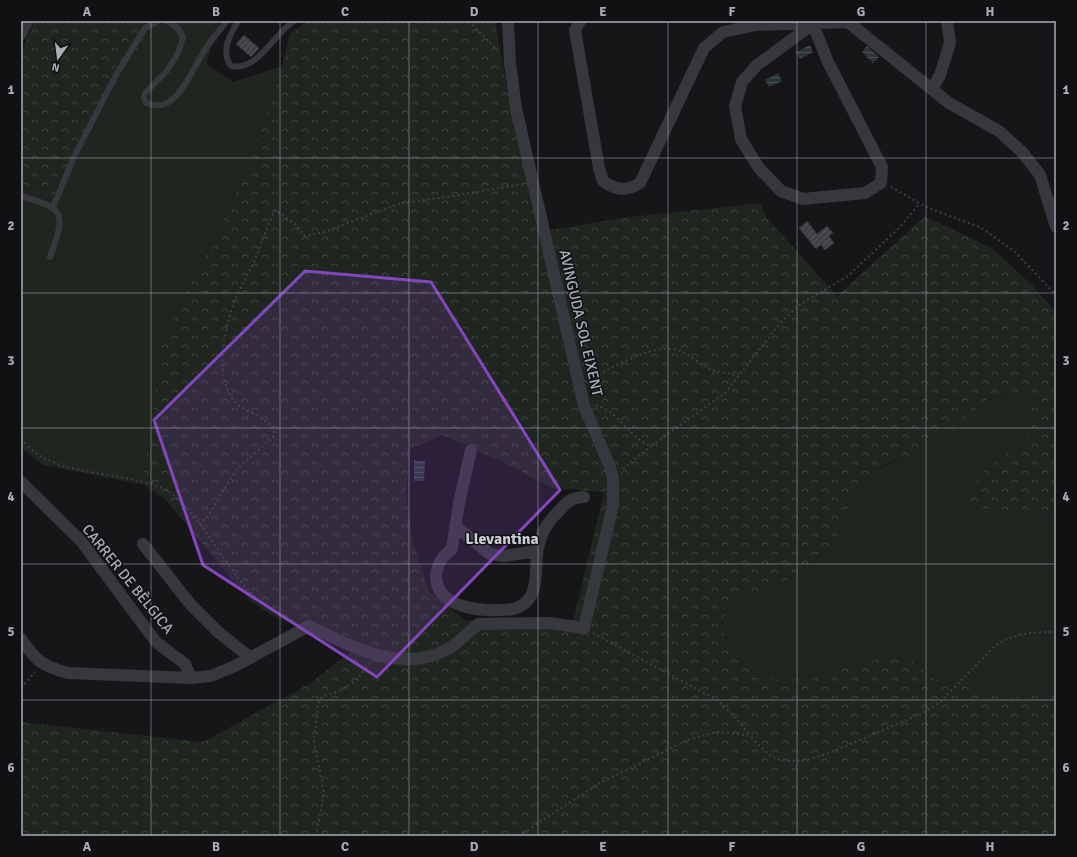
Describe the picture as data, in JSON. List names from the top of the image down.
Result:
{
  "streets": {
    "street": ["AVINGUDA SOL EIXENT", "CARRER DE BÈLGICA"]
  },
  "districts": ["Llevantina"],
  "north": "bottom",
  "grid": {
    "columns": [
      "A",
      "B",
      "C",
      "D",
      "E",
      "F",
      "G",
      "H"
    ],
    "rows": [
      "1",
      "2",
      "3",
      "4",
      "5",
      "6"
    ]
  }
}
